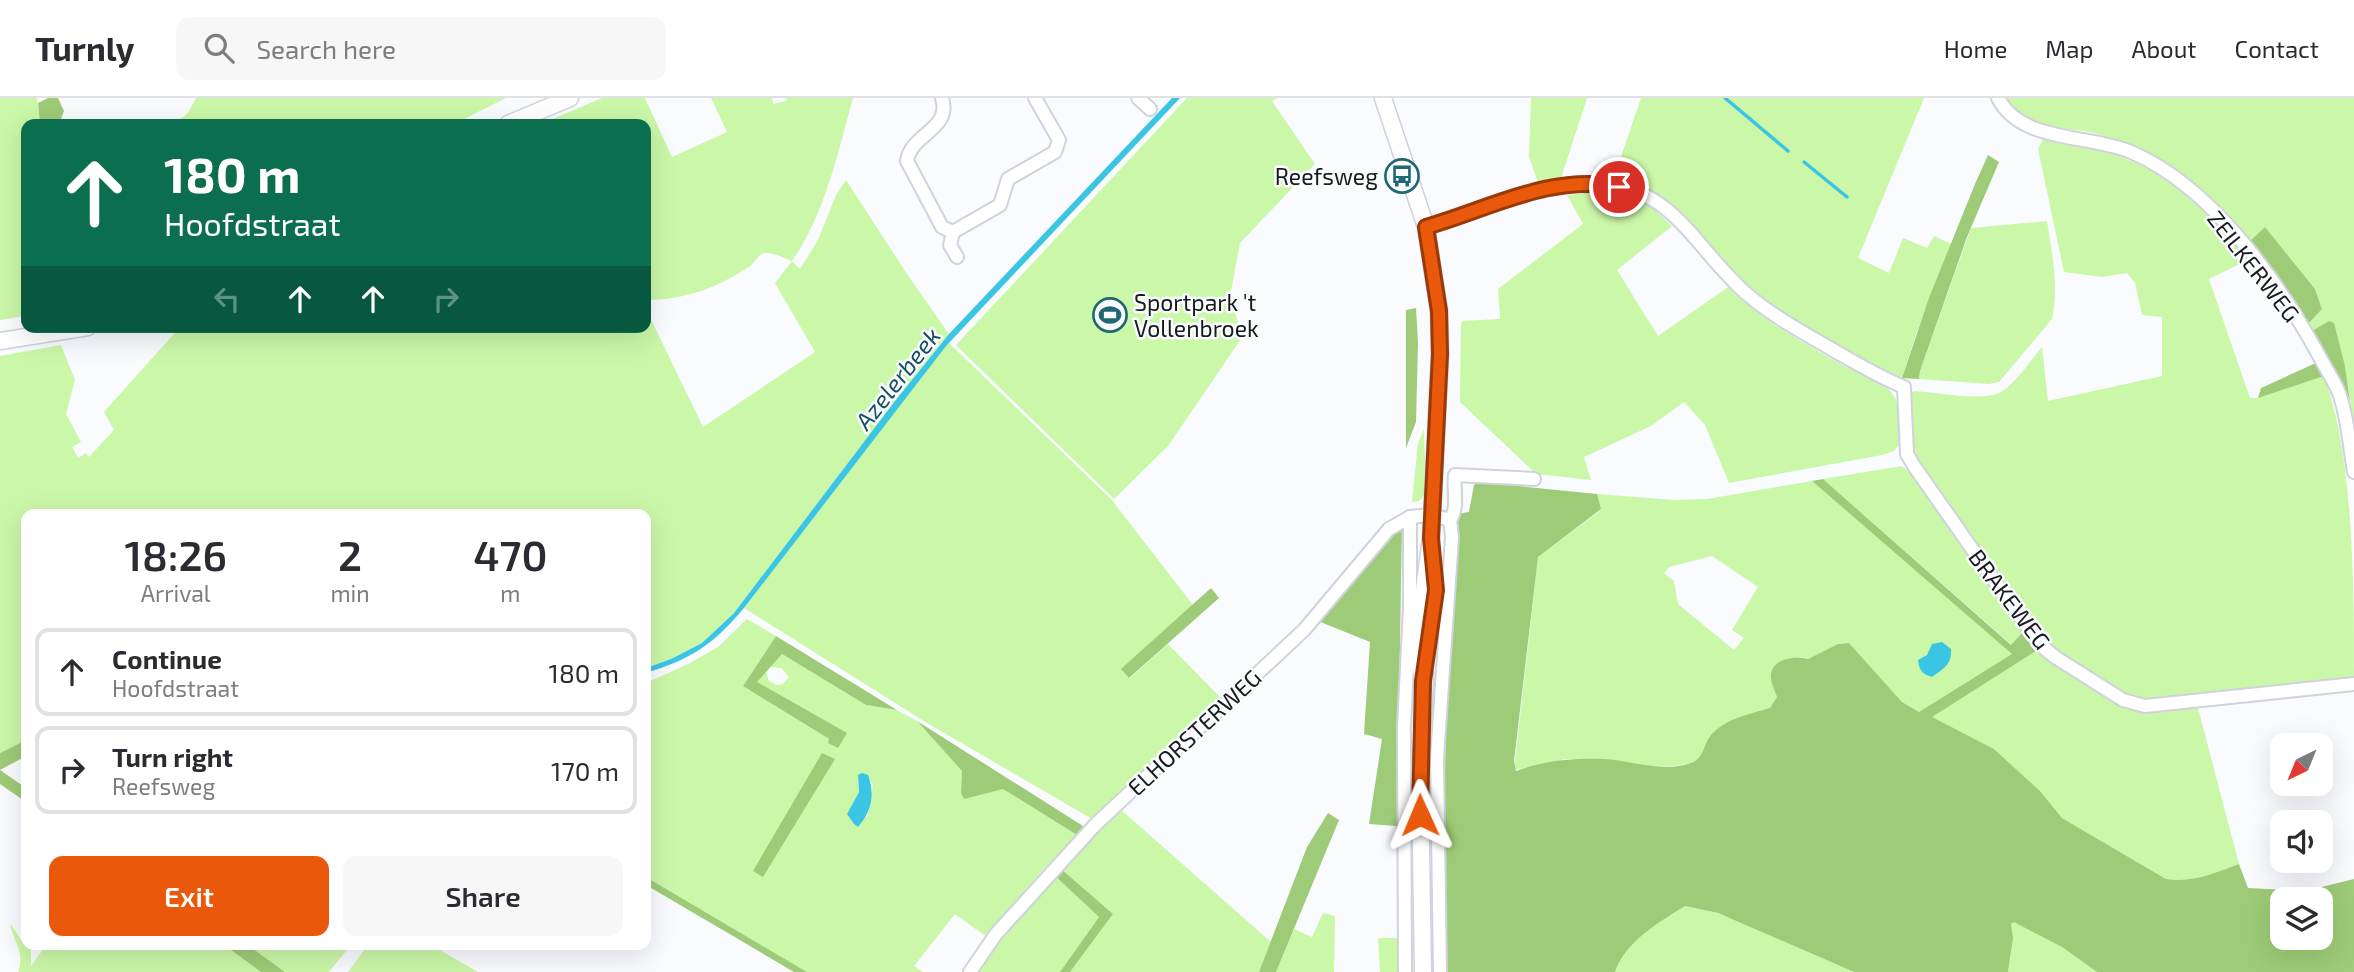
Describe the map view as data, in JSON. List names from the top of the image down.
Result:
{
  "streets": {
    "street": ["ZEILKERWEG", "BRAKEWEG", "ELHORSTERWEG"]
  },
  "water": ["Azelerbeek"],
  "places": {
    "bus stop": ["Reefsweg"],
    "sports": ["Sportpark 't Vollenbroek"]
  },
  "north": "bottom left",
  "page": {
    "header": "Turnly",
    "search": "Search here",
    "nav": [
      "Home",
      "Map",
      "About",
      "Contact"
    ],
    "turn": ["180 m", "Hoofdstraat"],
    "eta": [
      "18:26",
      "Arrival",
      "2",
      "min",
      "470",
      "m"
    ],
    "list": [
      {
        "name": "Continue",
        "note": "Hoofdstraat",
        "value": "180 m"
      },
      {
        "name": "Turn right",
        "note": "Reefsweg",
        "value": "170 m"
      }
    ],
    "buttons": ["Exit", "Share"]
  }
}
